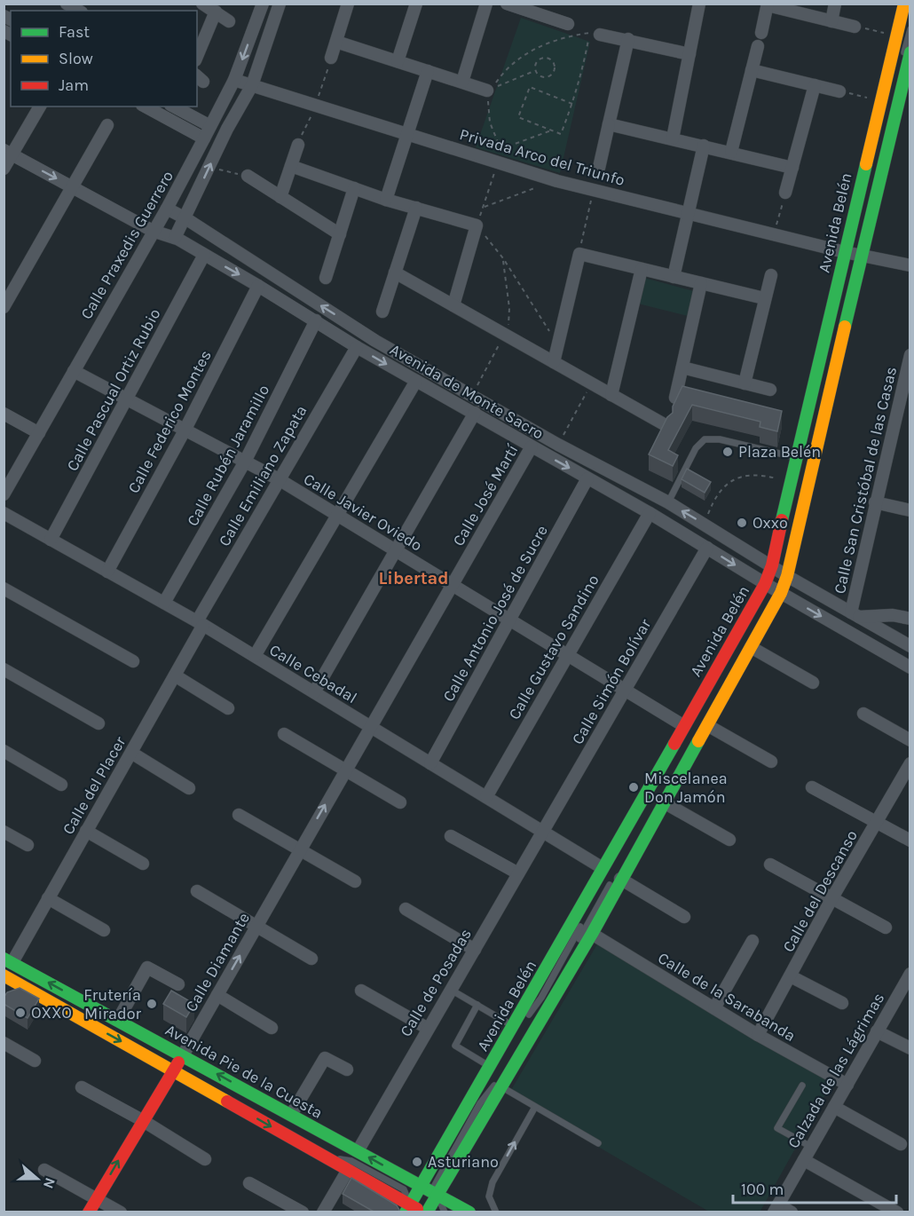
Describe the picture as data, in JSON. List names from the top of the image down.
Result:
{
  "streets": {
    "main road": ["Avenida Belén", "Calle Diamante", "Avenida Pie de la Cuesta"],
    "street": [
      "Privada Arco del Triunfo",
      "Calle Praxedis Guerrero",
      "Calle Pascual Ortiz Rubio",
      "Avenida de Monte Sacro",
      "Calle Federico Montes",
      "Calle Rubén Jaramillo",
      "Calle Emiliano Zapata",
      "Calle San Cristóbal de las Casas",
      "Calle José Martí",
      "Calle Javier Oviedo",
      "Calle Antonio José de Sucre",
      "Calle Gustavo Sandino",
      "Calle Cebadal",
      "Calle Simón Bolívar",
      "Calle del Placer",
      "Calle del Descanso",
      "Calle de Posadas",
      "Calle de la Sarabanda",
      "Calzada de las Lágrimas"
    ]
  },
  "crossings": [
    ["Privada Arco del Triunfo", "Avenida Belén"],
    ["Privada Arco del Triunfo", "Calle Praxedis Guerrero"],
    ["Avenida Belén", "Avenida de Monte Sacro"],
    ["Avenida Belén", "Calle Javier Oviedo"],
    ["Avenida Belén", "Calle Cebadal"],
    ["Avenida Belén", "Calle de la Sarabanda"],
    ["Avenida Belén", "Avenida Pie de la Cuesta"],
    ["Calle Praxedis Guerrero", "Avenida de Monte Sacro"],
    ["Calle Praxedis Guerrero", "Calle Javier Oviedo"],
    ["Calle Pascual Ortiz Rubio", "Avenida de Monte Sacro"],
    ["Calle Pascual Ortiz Rubio", "Calle Javier Oviedo"],
    ["Calle Pascual Ortiz Rubio", "Calle Cebadal"],
    ["Avenida de Monte Sacro", "Calle Federico Montes"],
    ["Avenida de Monte Sacro", "Calle Rubén Jaramillo"],
    ["Avenida de Monte Sacro", "Calle Emiliano Zapata"],
    ["Avenida de Monte Sacro", "Calle San Cristóbal de las Casas"],
    ["Avenida de Monte Sacro", "Calle José Martí"],
    ["Avenida de Monte Sacro", "Calle Antonio José de Sucre"],
    ["Avenida de Monte Sacro", "Calle Gustavo Sandino"],
    ["Avenida de Monte Sacro", "Calle Simón Bolívar"],
    ["Calle Federico Montes", "Calle Javier Oviedo"],
    ["Calle Federico Montes", "Calle Cebadal"],
    ["Calle Rubén Jaramillo", "Calle Javier Oviedo"],
    ["Calle Rubén Jaramillo", "Calle Cebadal"],
    ["Calle Emiliano Zapata", "Calle Javier Oviedo"],
    ["Calle Emiliano Zapata", "Calle Cebadal"],
    ["Calle Emiliano Zapata", "Calle del Placer"],
    ["Calle José Martí", "Calle Javier Oviedo"],
    ["Calle José Martí", "Calle Cebadal"],
    ["Calle José Martí", "Calle Diamante"],
    ["Calle Javier Oviedo", "Calle Antonio José de Sucre"],
    ["Calle Javier Oviedo", "Calle Gustavo Sandino"],
    ["Calle Javier Oviedo", "Calle Simón Bolívar"],
    ["Calle Antonio José de Sucre", "Calle Cebadal"],
    ["Calle Gustavo Sandino", "Calle Cebadal"],
    ["Calle Cebadal", "Calle Simón Bolívar"],
    ["Calle Cebadal", "Calle del Placer"],
    ["Calle Cebadal", "Calle Diamante"],
    ["Calle Cebadal", "Calle de Posadas"],
    ["Calle Simón Bolívar", "Calle de Posadas"],
    ["Calle del Placer", "Avenida Pie de la Cuesta"],
    ["Calle del Descanso", "Calle de la Sarabanda"],
    ["Calle Diamante", "Avenida Pie de la Cuesta"],
    ["Calle de Posadas", "Avenida Pie de la Cuesta"],
    ["Calle de la Sarabanda", "Calzada de las Lágrimas"]
  ],
  "one_way": ["Calle Diamante"],
  "districts": ["Libertad"],
  "places": [
    "Plaza Belén",
    "Oxxo",
    "Miscelanea Don Jamón",
    "Frutería Mirador",
    "OXXO",
    "Asturiano"
  ],
  "legend": ["Fast", "Slow", "Jam"],
  "scale_bar": "100 m",
  "north": "right"
}
